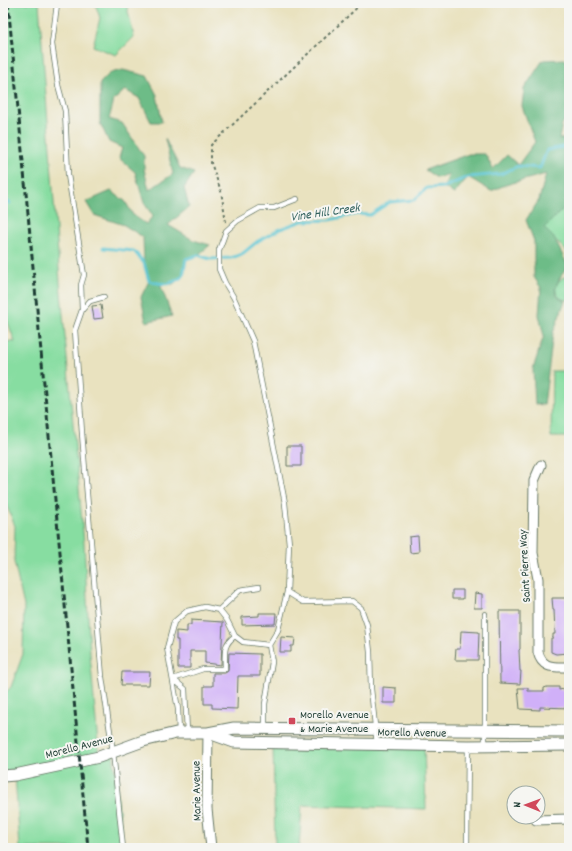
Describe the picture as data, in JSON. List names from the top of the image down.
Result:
{
  "streets": {
    "street": ["Saint Pierre Way", "Morello Avenue", "Marie Avenue"]
  },
  "crossings": [
    ["Morello Avenue", "Marie Avenue"]
  ],
  "water": ["Vine Hill Creek"],
  "places": {
    "transit": ["Morello Avenue & Marie Avenue"]
  },
  "north": "left"
}
